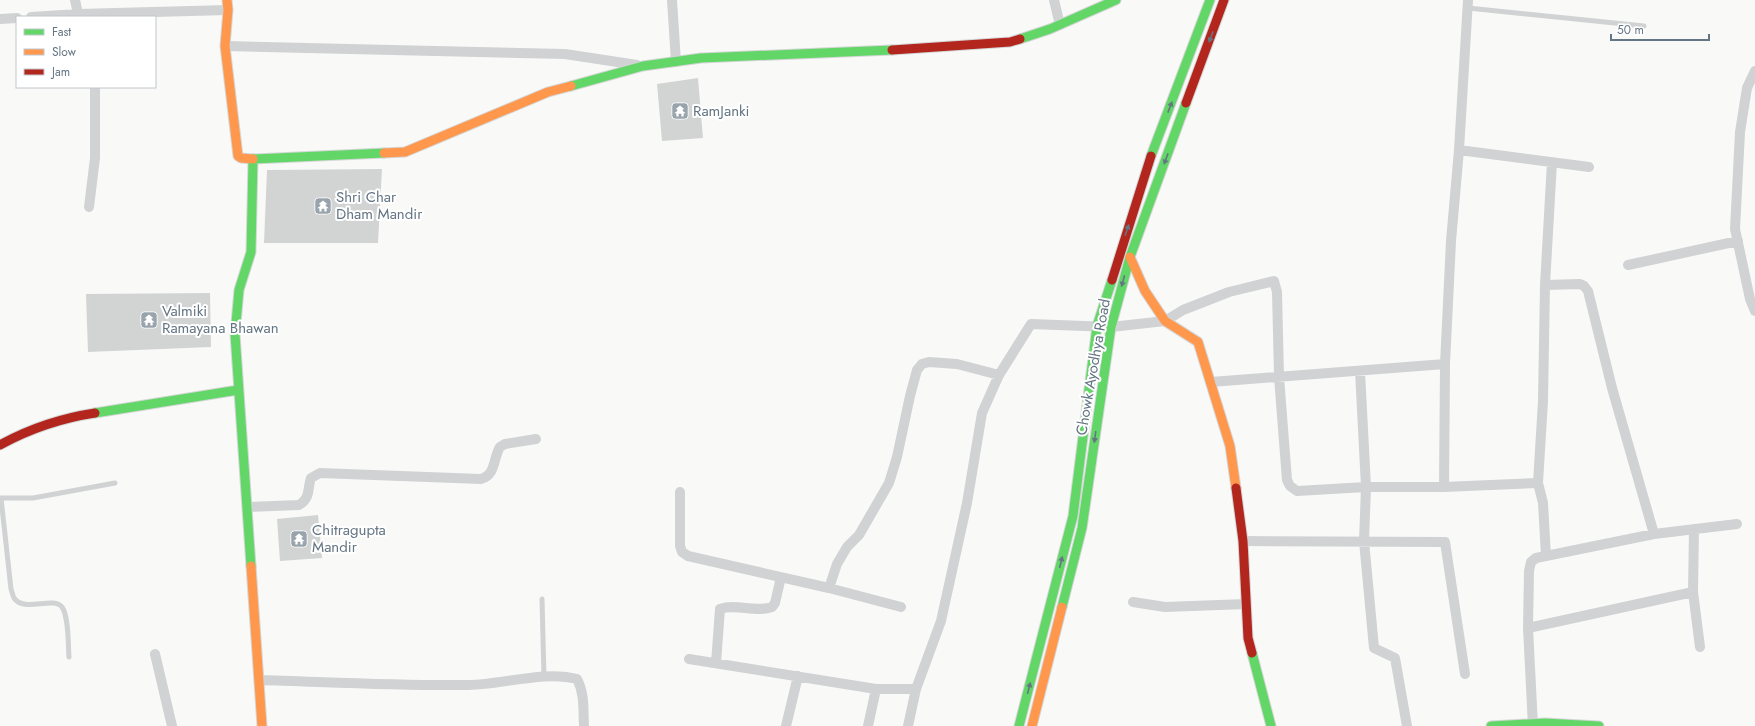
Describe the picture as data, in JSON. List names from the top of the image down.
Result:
{
  "streets": {
    "main road": ["Chowk Ayodhya Road"]
  },
  "places": {
    "temple": [
      "RamJanki",
      "Shri Char Dham Mandir",
      "Valmiki Ramayana Bhawan",
      "Chitragupta Mandir"
    ]
  },
  "legend": ["Fast", "Slow", "Jam"],
  "scale_bar": "50 m"
}
